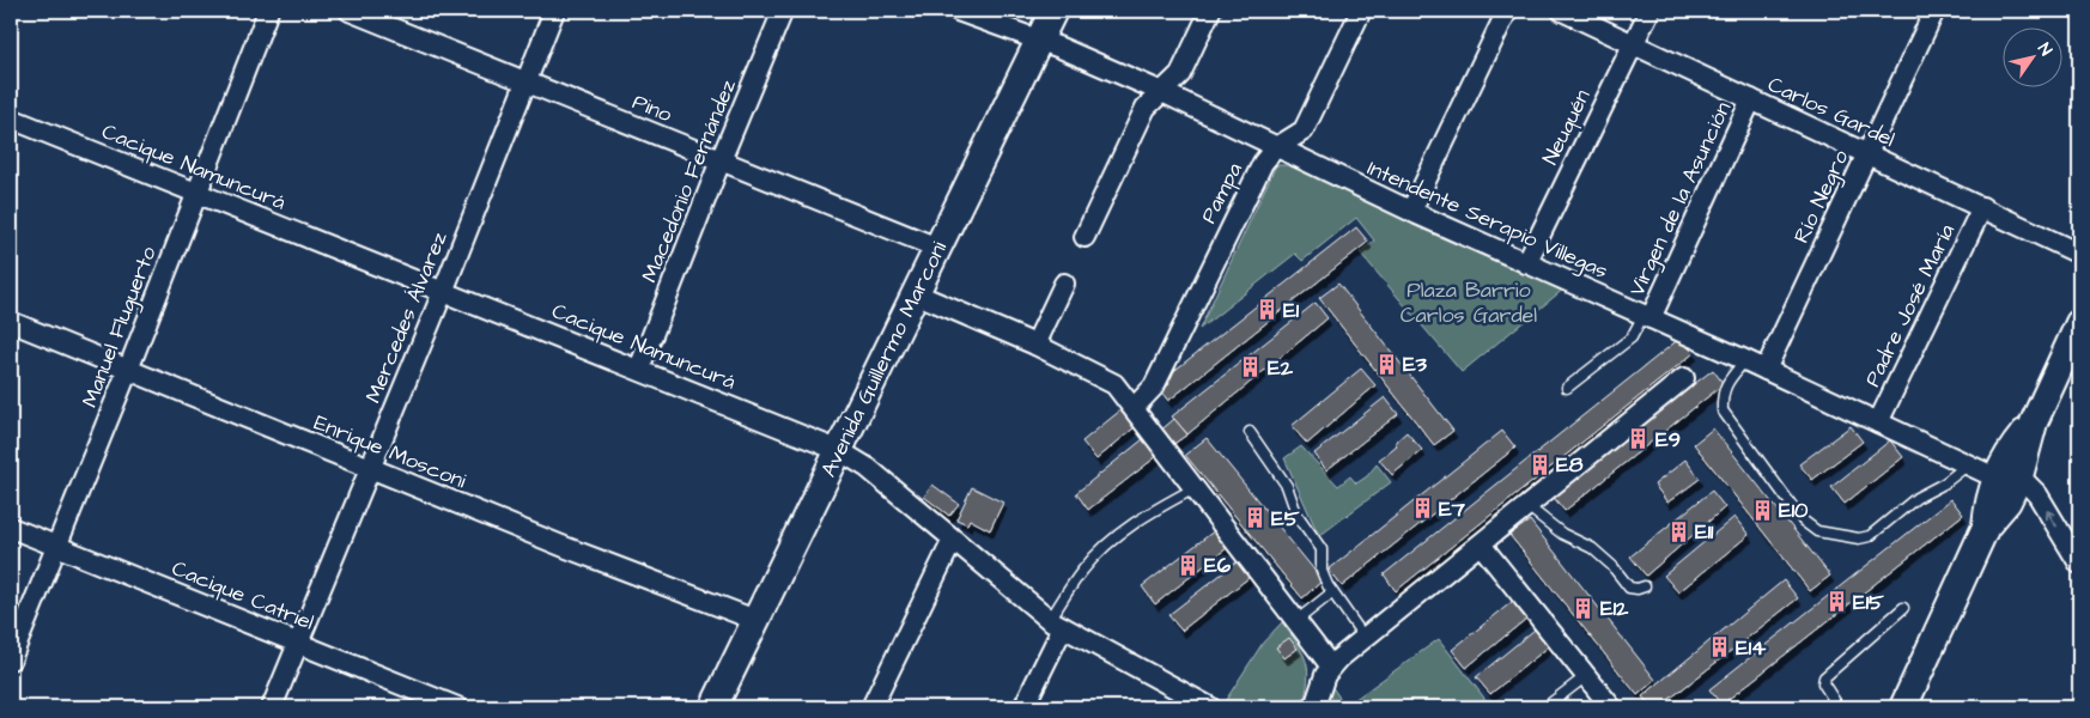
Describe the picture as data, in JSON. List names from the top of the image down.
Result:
{
  "streets": {
    "main road": ["Avenida Guillermo Marconi"],
    "street": [
      "Pino",
      "Carlos Gardel",
      "Neuquén",
      "Cacique Namuncurá",
      "Macedonio Fernández",
      "Pampa",
      "Río Negro",
      "Virgen de la Asunción",
      "Intendente Serapio Villegas",
      "Padre José María",
      "Mercedes Álvarez",
      "Manuel Fluguerto",
      "Enrique Mosconi",
      "Cacique Catriel"
    ]
  },
  "crossings": [
    ["Pino", "Macedonio Fernández"],
    ["Pino", "Mercedes Álvarez"],
    ["Pino", "Avenida Guillermo Marconi"],
    ["Carlos Gardel", "Neuquén"],
    ["Carlos Gardel", "Río Negro"],
    ["Carlos Gardel", "Virgen de la Asunción"],
    ["Carlos Gardel", "Padre José María"],
    ["Neuquén", "Intendente Serapio Villegas"],
    ["Cacique Namuncurá", "Macedonio Fernández"],
    ["Cacique Namuncurá", "Mercedes Álvarez"],
    ["Cacique Namuncurá", "Manuel Fluguerto"],
    ["Cacique Namuncurá", "Avenida Guillermo Marconi"],
    ["Pampa", "Intendente Serapio Villegas"],
    ["Río Negro", "Intendente Serapio Villegas"],
    ["Virgen de la Asunción", "Intendente Serapio Villegas"],
    ["Intendente Serapio Villegas", "Padre José María"],
    ["Intendente Serapio Villegas", "Avenida Guillermo Marconi"],
    ["Mercedes Álvarez", "Enrique Mosconi"],
    ["Mercedes Álvarez", "Cacique Catriel"],
    ["Manuel Fluguerto", "Enrique Mosconi"],
    ["Manuel Fluguerto", "Cacique Catriel"],
    ["Avenida Guillermo Marconi", "Enrique Mosconi"]
  ],
  "parks": ["Plaza Barrio Carlos Gardel"],
  "places": {
    "building": [
      "E1",
      "E3",
      "E2",
      "E9",
      "E8",
      "E7",
      "E10",
      "E5",
      "E11",
      "E6",
      "E15",
      "E12",
      "E14"
    ]
  },
  "north": "top right"
}
